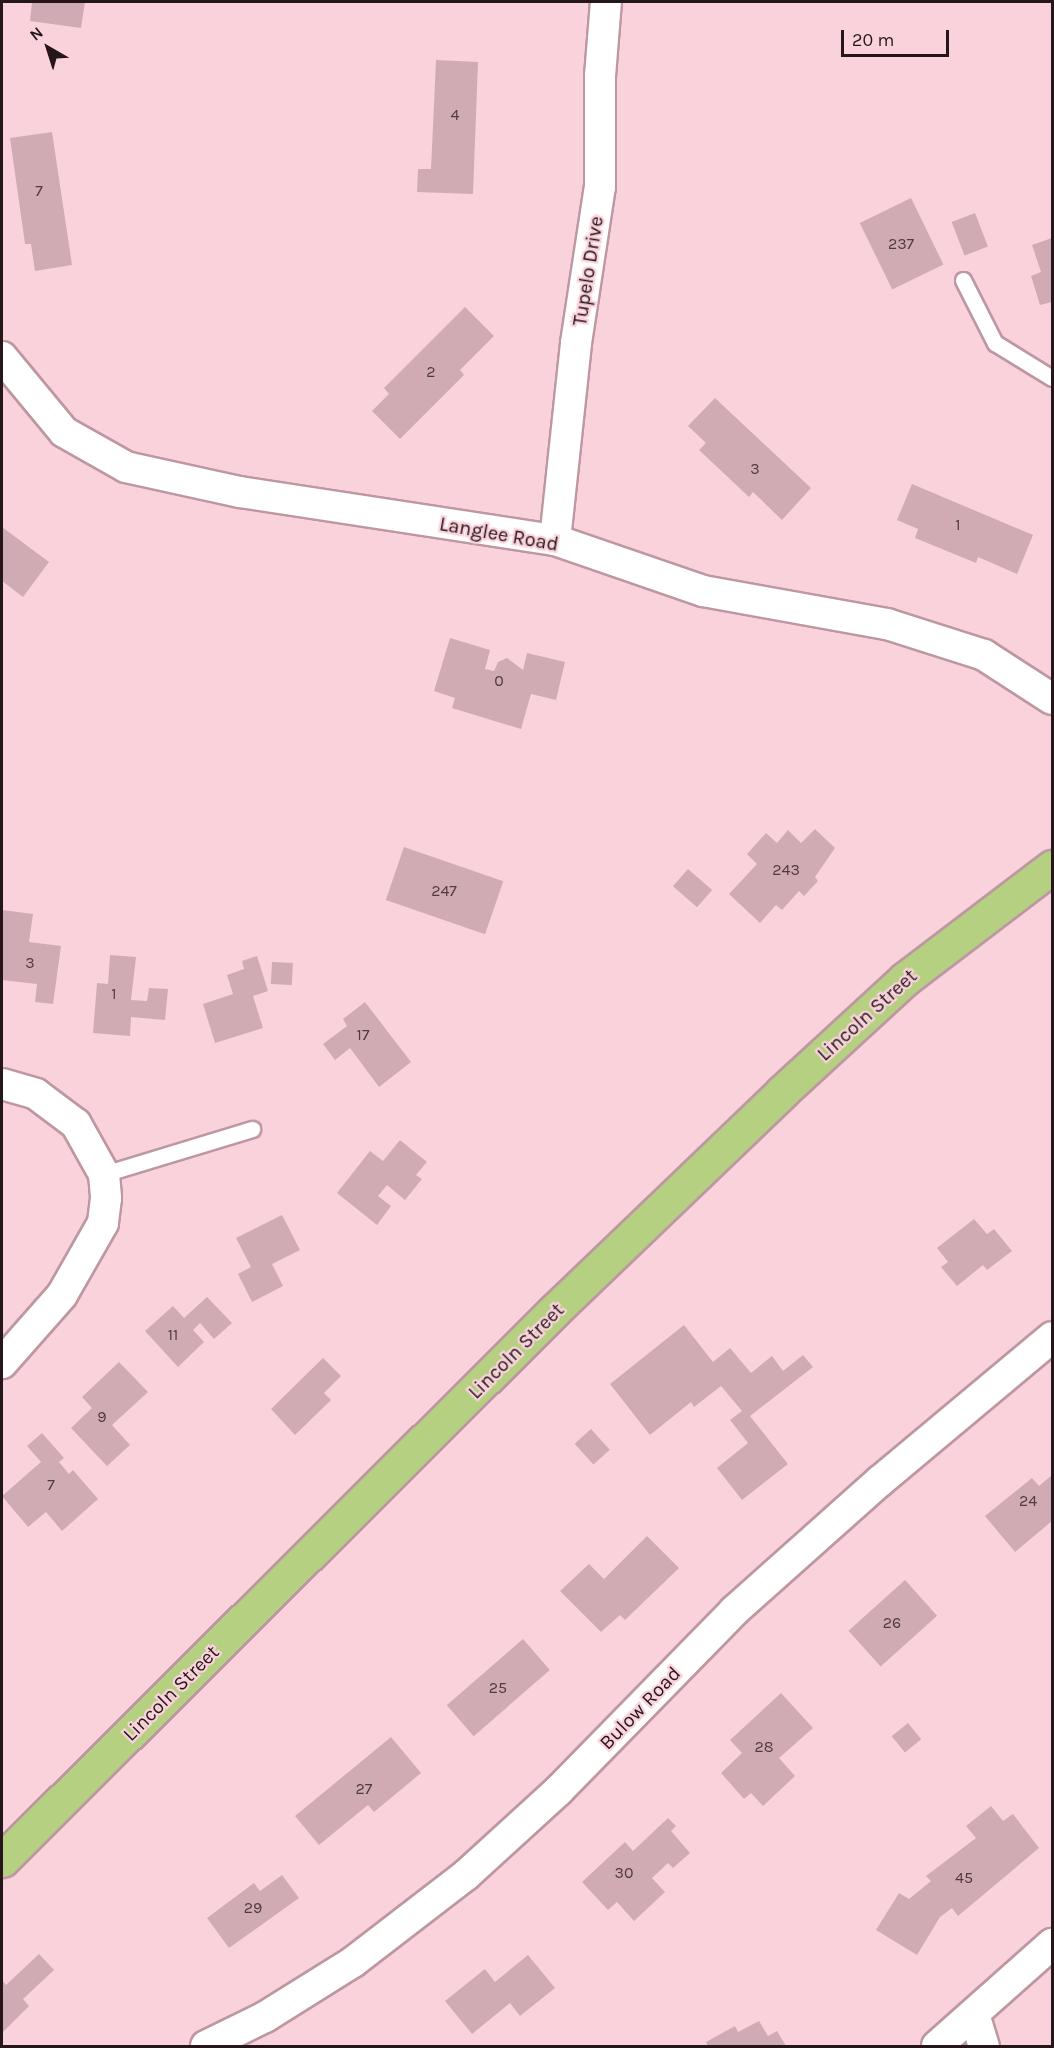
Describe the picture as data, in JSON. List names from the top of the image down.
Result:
{
  "streets": {
    "main road": ["Lincoln Street"],
    "street": ["Tupelo Drive", "Langlee Road", "Bulow Road"]
  },
  "crossings": [
    ["Tupelo Drive", "Langlee Road"]
  ],
  "house_numbers": [
    "4",
    "7",
    "237",
    "2",
    "3",
    "1",
    "0",
    "243",
    "247",
    "3",
    "1",
    "17",
    "11",
    "9",
    "7",
    "24",
    "26",
    "25",
    "28",
    "27",
    "30",
    "45",
    "29"
  ],
  "scale_bar": "20 m",
  "north": "top left"
}
